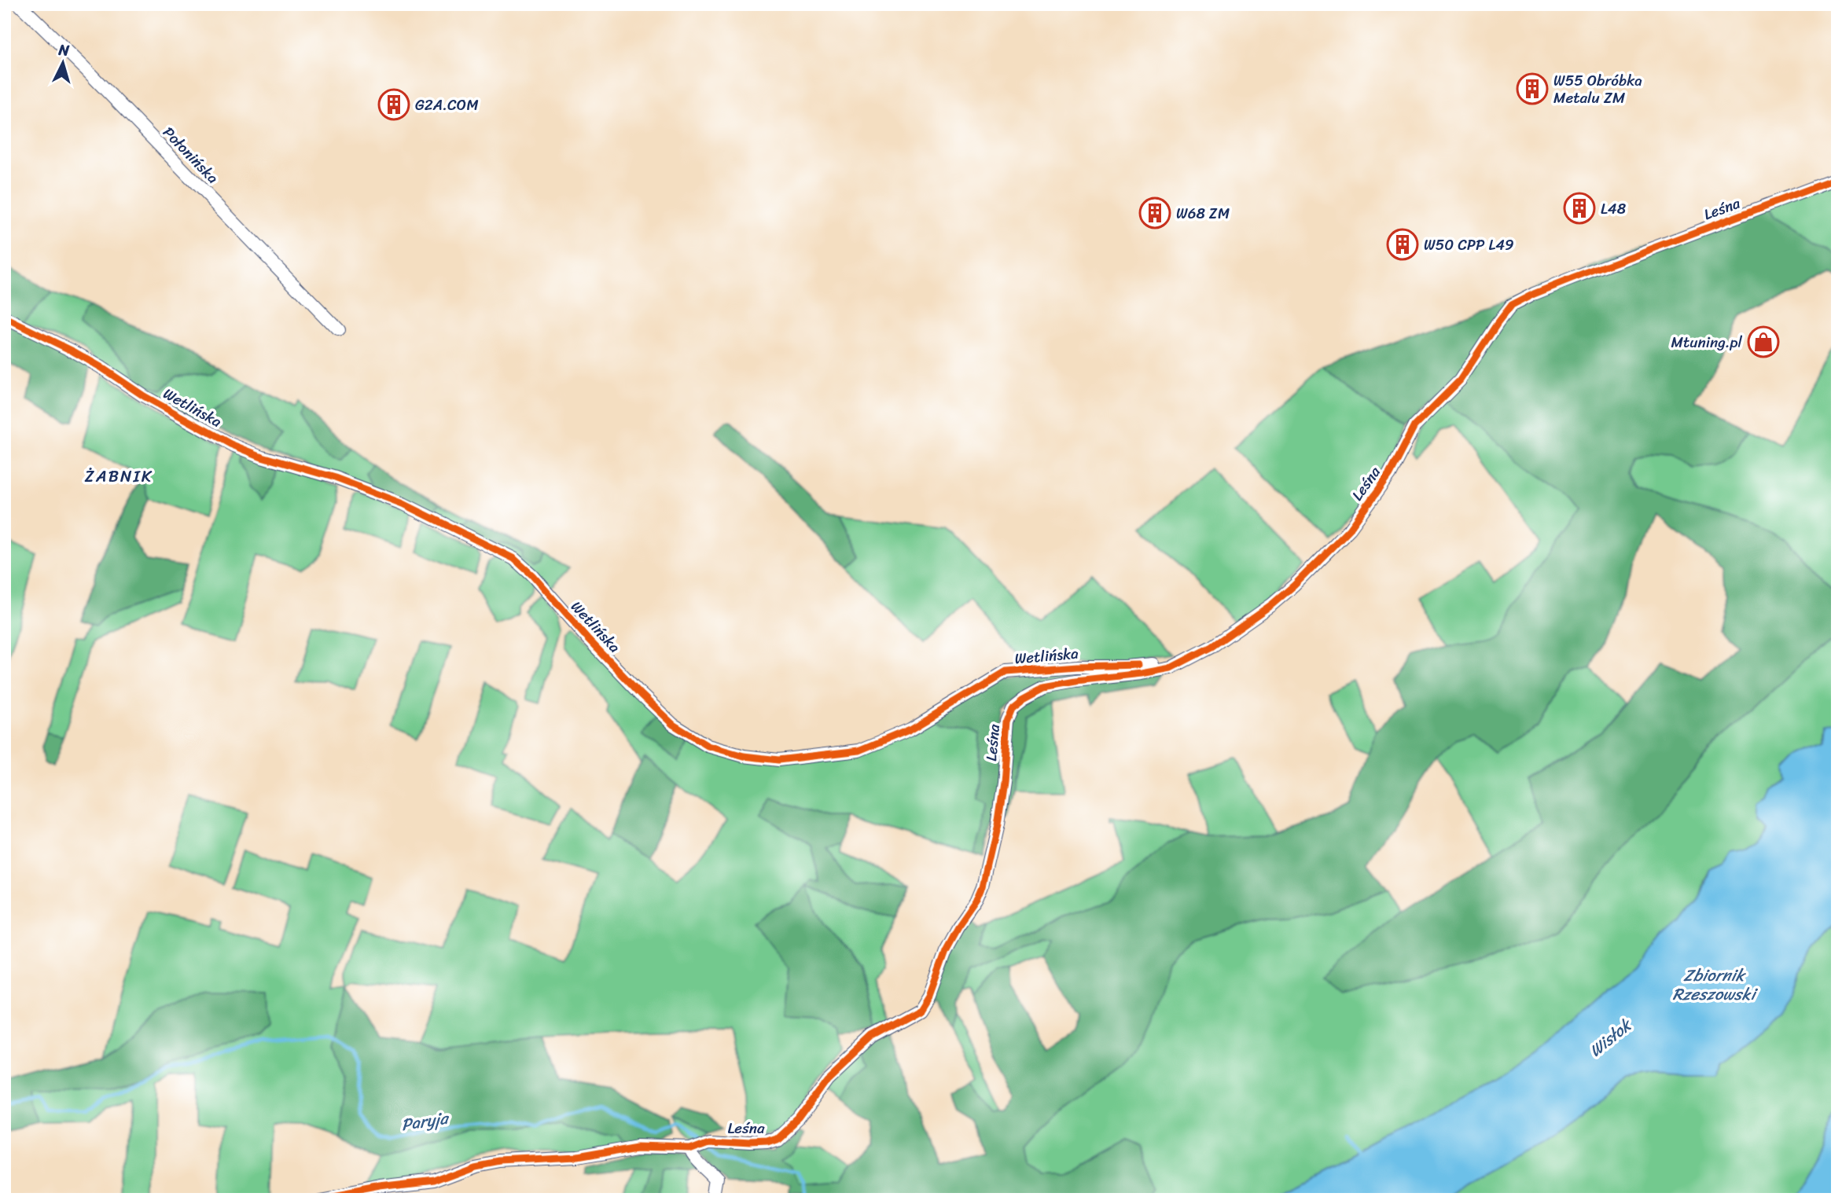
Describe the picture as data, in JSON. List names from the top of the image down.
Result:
{
  "streets": {
    "street": ["Połonińska", "Leśna", "Wetlińska"]
  },
  "crossings": [
    ["Leśna", "Wetlińska"]
  ],
  "districts": ["ŻABNIK"],
  "water": ["Zbiornik Rzeszowski", "Wisłok", "Paryja"],
  "places": {
    "building": [
      "W55 Obróbka Metalu ZM",
      "G2A.COM",
      "L48",
      "W68 ZM",
      "W50 CPP L49"
    ],
    "shop": ["Mtuning.pl"]
  },
  "north": "top"
}
